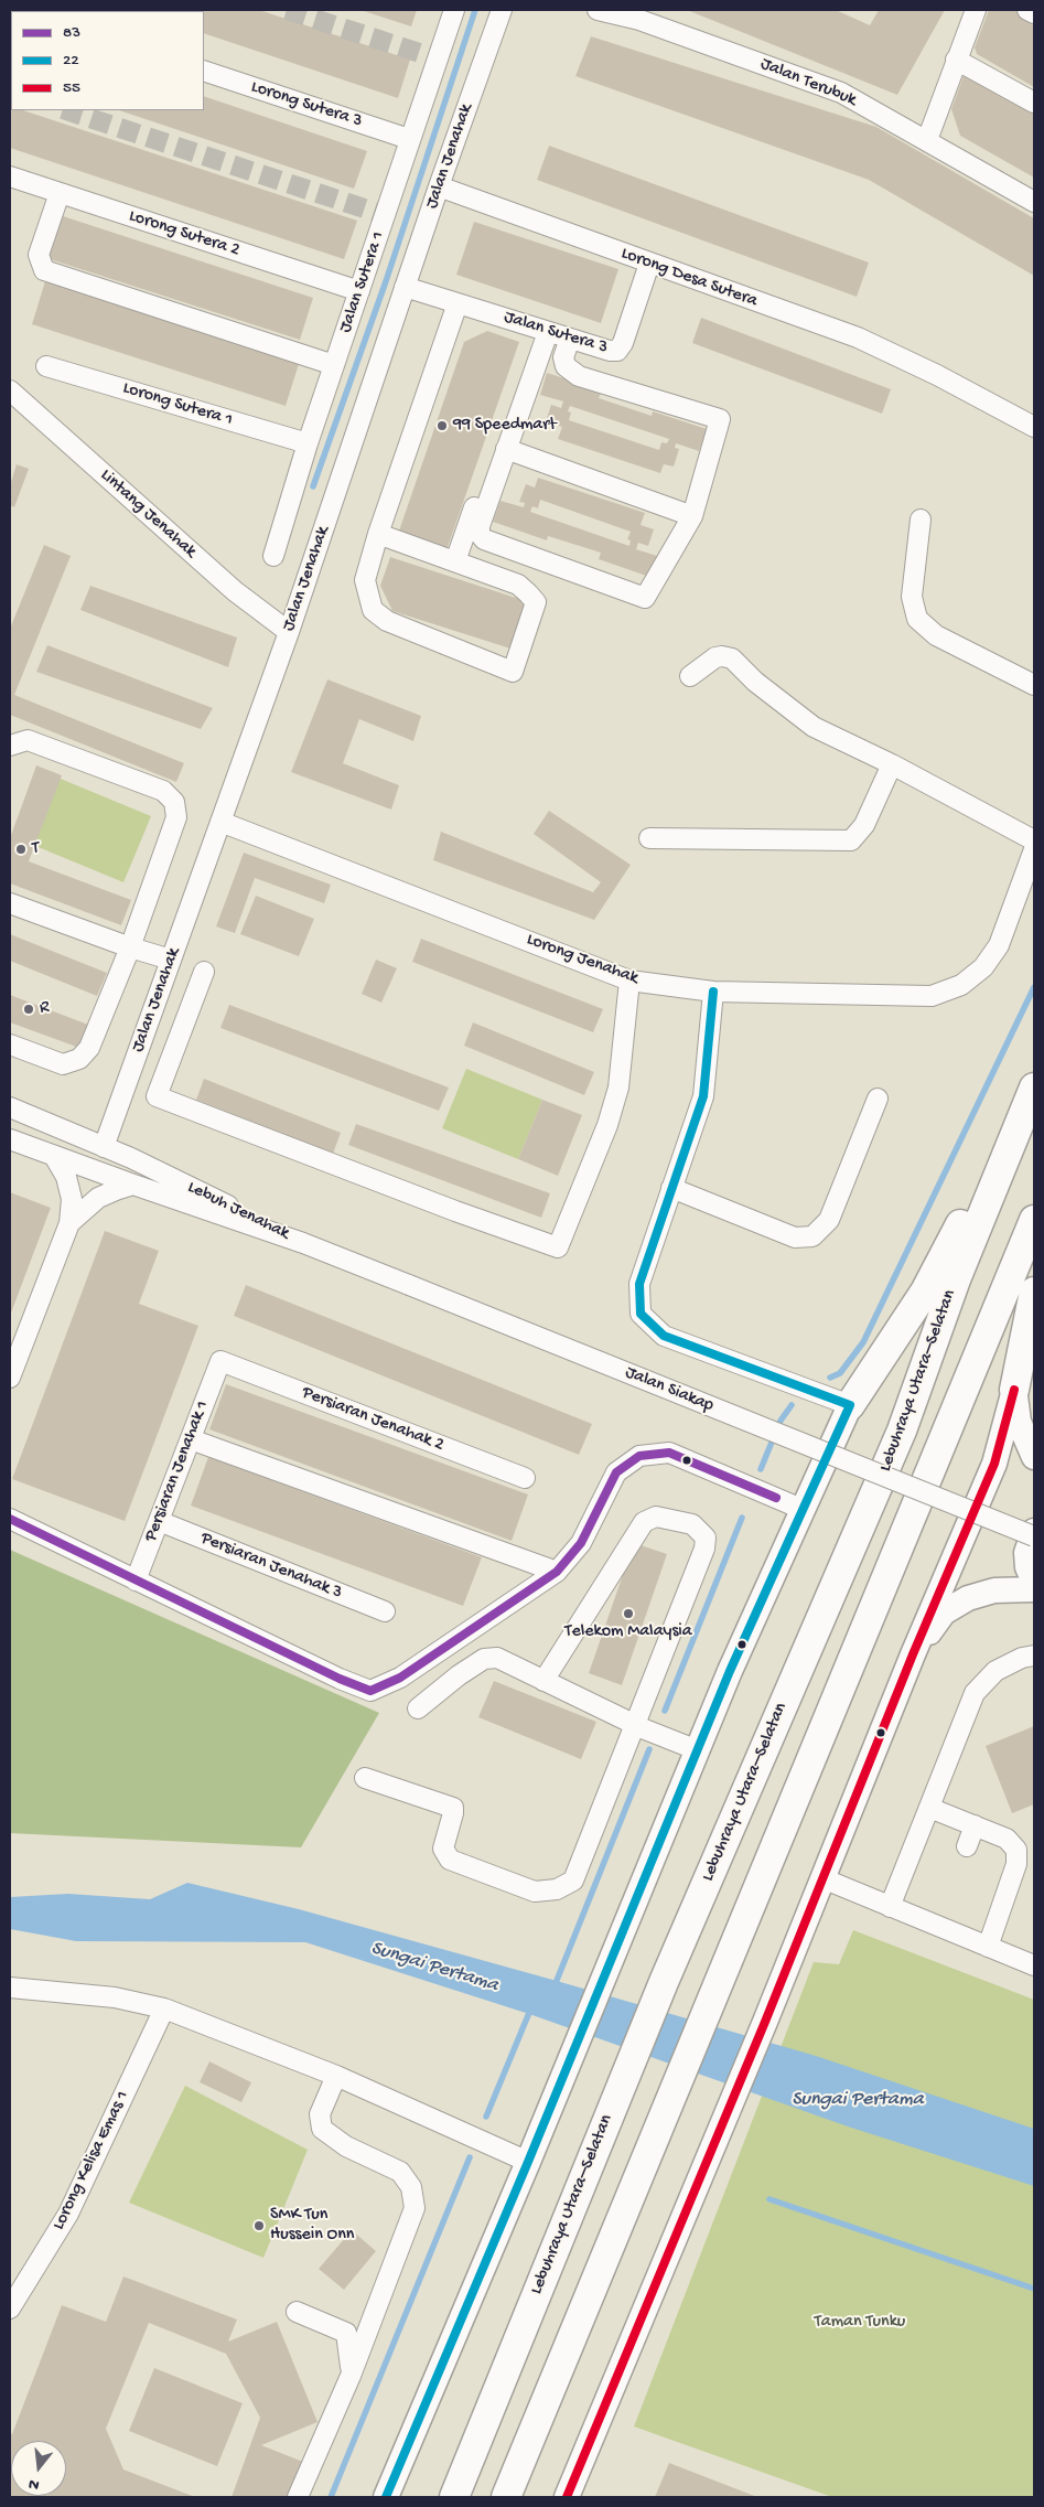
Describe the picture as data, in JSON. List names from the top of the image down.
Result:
{
  "streets": {
    "highway": ["Lebuhraya Utara–Selatan"],
    "street": [
      "Jalan Terubuk",
      "Lorong Sutera 3",
      "Jalan Jenahak",
      "Lorong Sutera 2",
      "Lorong Desa Sutera",
      "Jalan Sutera 1",
      "Jalan Sutera 3",
      "Lorong Sutera 1",
      "Lintang Jenahak",
      "Lorong Jenahak",
      "Lebuh Jenahak",
      "Jalan Siakap",
      "Persiaran Jenahak 2",
      "Persiaran Jenahak 1",
      "Persiaran Jenahak 3",
      "Lorong Kelisa Emas 1"
    ]
  },
  "crossings": [
    ["Lorong Sutera 3", "Jalan Sutera 1"],
    ["Jalan Jenahak", "Lorong Desa Sutera"],
    ["Jalan Jenahak", "Jalan Sutera 3"],
    ["Jalan Jenahak", "Lintang Jenahak"],
    ["Jalan Jenahak", "Lorong Jenahak"],
    ["Jalan Jenahak", "Lebuh Jenahak"],
    ["Lorong Sutera 2", "Jalan Sutera 1"],
    ["Lorong Desa Sutera", "Jalan Sutera 3"],
    ["Jalan Sutera 1", "Lorong Sutera 1"],
    ["Lebuh Jenahak", "Jalan Siakap"],
    ["Persiaran Jenahak 2", "Persiaran Jenahak 1"],
    ["Persiaran Jenahak 1", "Persiaran Jenahak 3"]
  ],
  "water": ["Sungai Pertama"],
  "parks": ["Taman Tunku"],
  "places": [
    "99 Speedmart",
    "T",
    "R",
    "Telekom Malaysia",
    "SMK Tun Hussein Onn"
  ],
  "lines": ["transit line 22", "transit line 55", "transit line 83"],
  "legend": ["83", "22", "55"],
  "north": "bottom"
}
